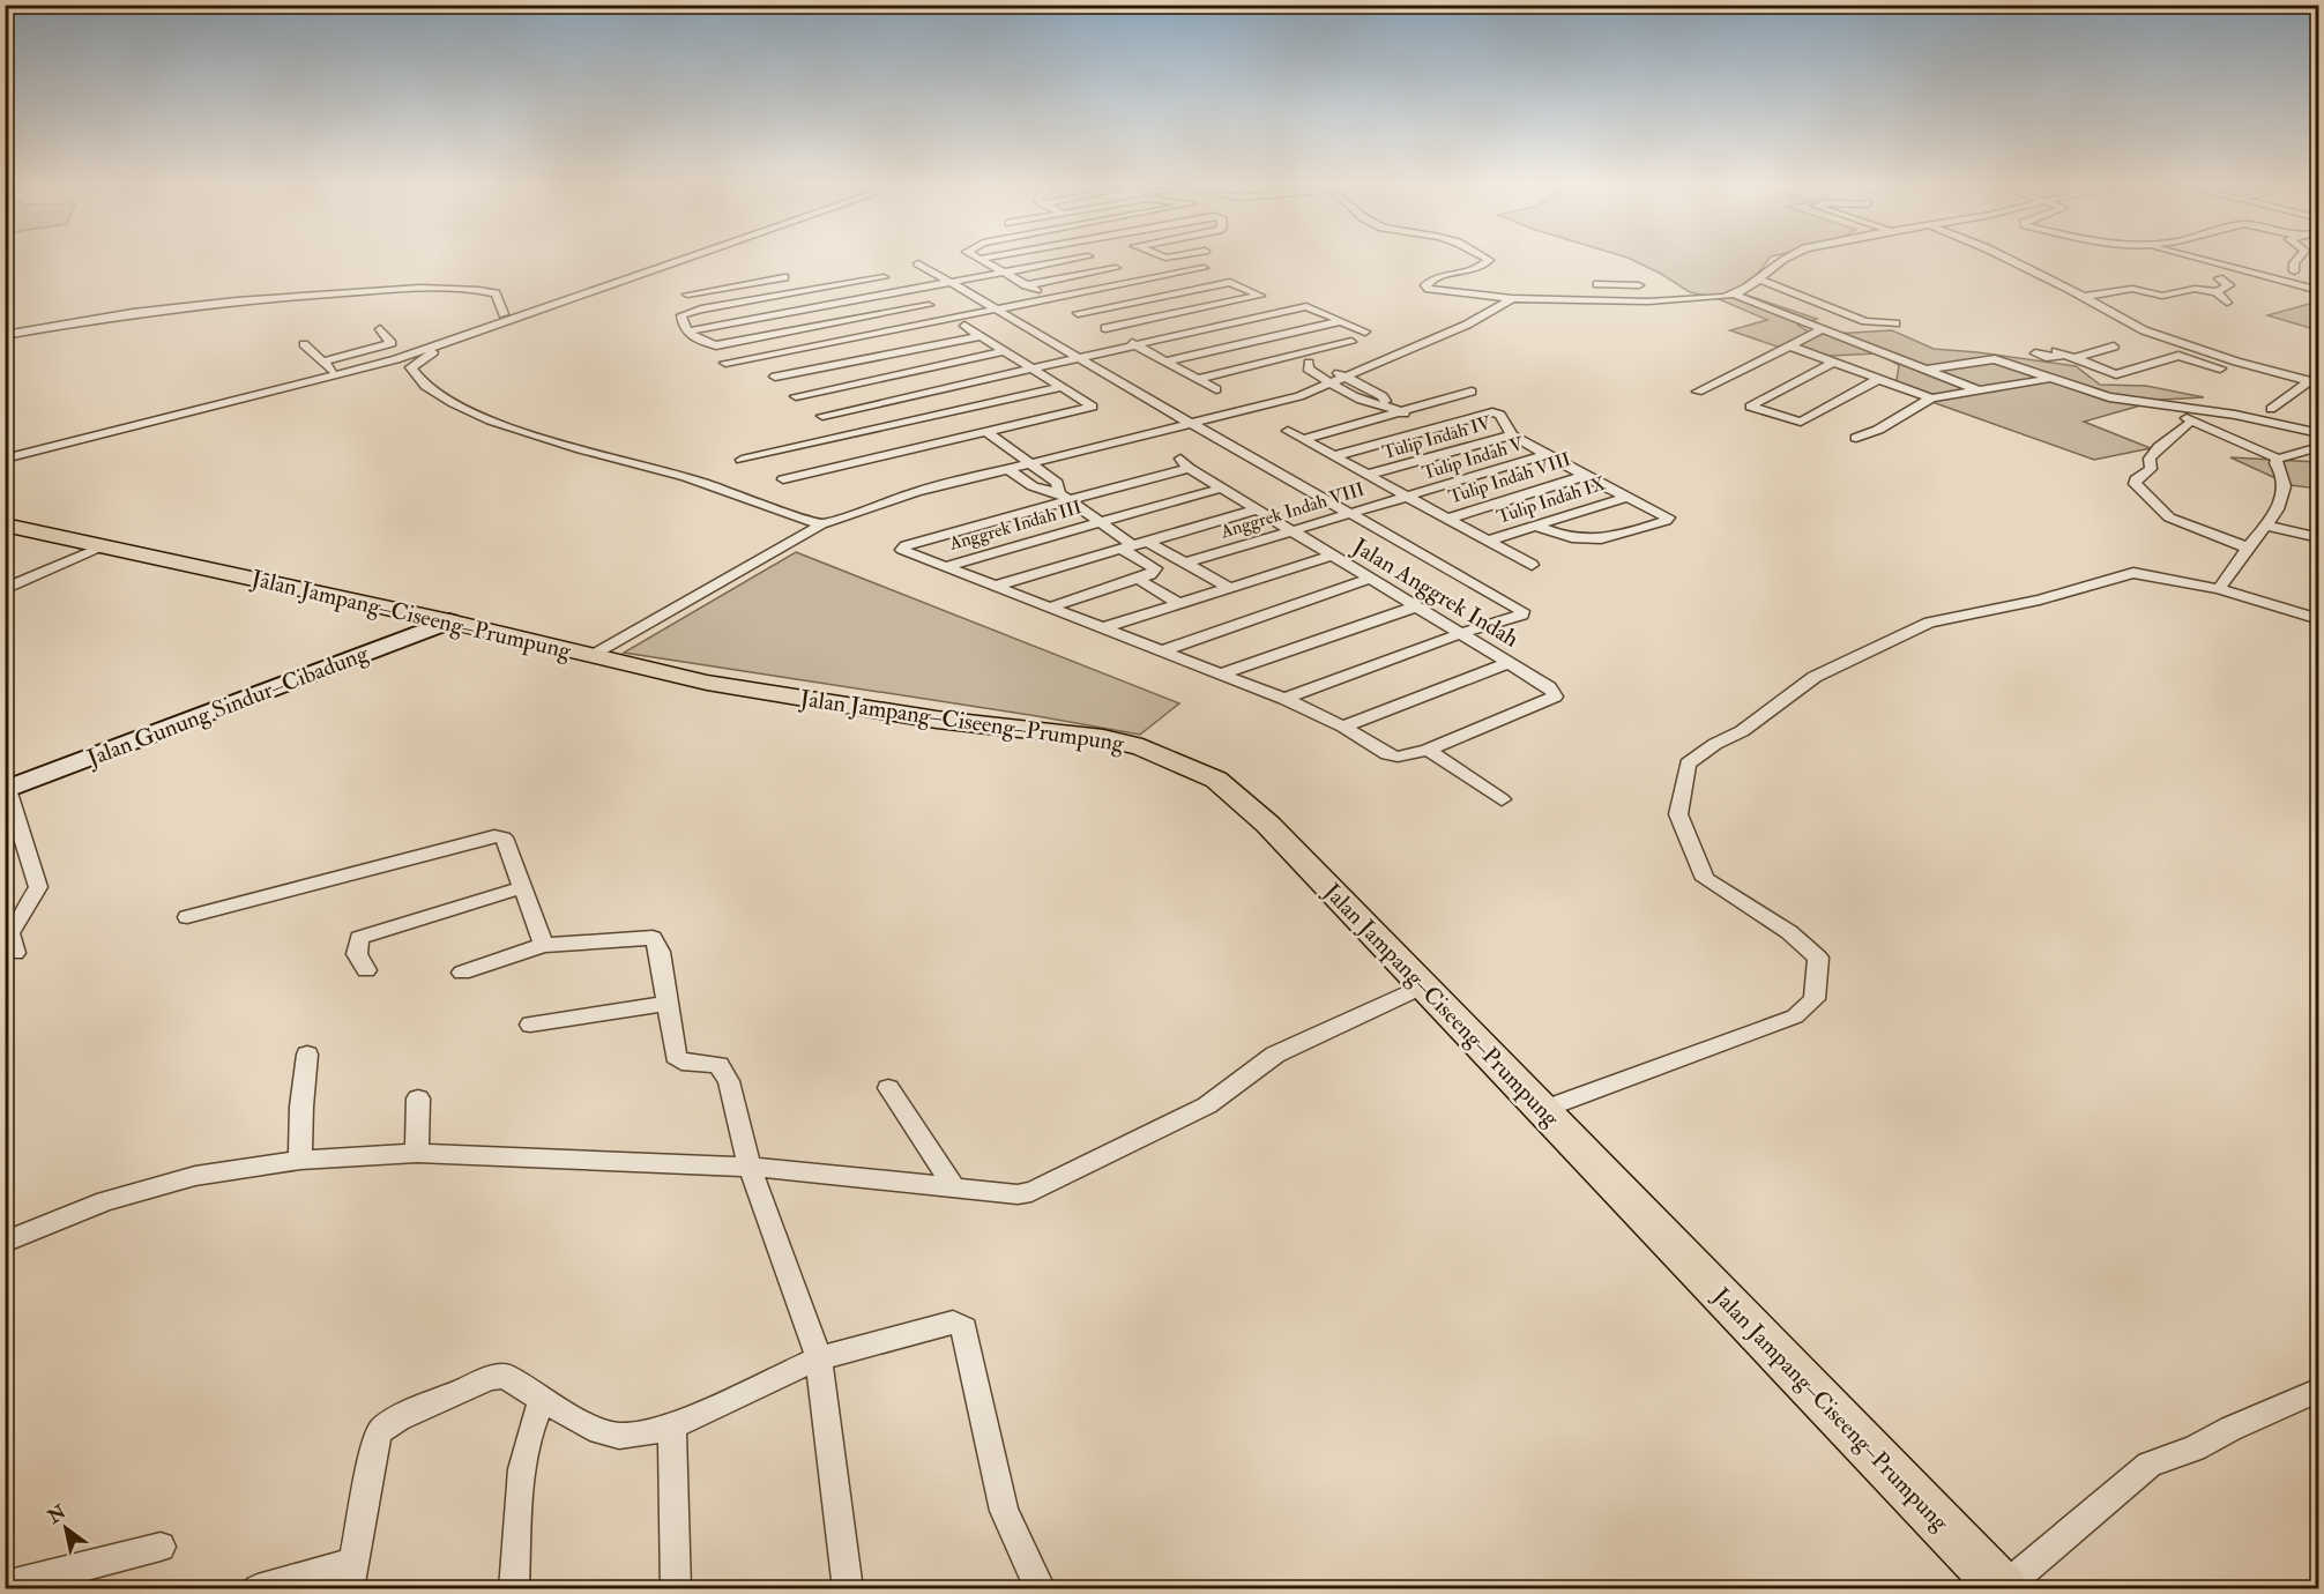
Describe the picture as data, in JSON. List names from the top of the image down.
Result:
{
  "streets": {
    "main road": ["Jalan Jampang–Ciseeng–Prumpung"],
    "street": [
      "Tulip Indah IV",
      "Tulip Indah V",
      "Tulip Indah VIII",
      "Tulip Indah IX",
      "Anggrek Indah VIII",
      "Anggrek Indah III",
      "Jalan Anggrek Indah",
      "Jalan Gunung Sindur–Cibadung"
    ]
  },
  "crossings": [
    ["Tulip Indah IV", "Tulip Indah VIII"],
    ["Tulip Indah V", "Tulip Indah VIII"],
    ["Tulip Indah V", "Anggrek Indah VIII"],
    ["Anggrek Indah VIII", "Jalan Anggrek Indah"],
    ["Anggrek Indah III", "Jalan Anggrek Indah"],
    ["Jalan Jampang–Ciseeng–Prumpung", "Jalan Gunung Sindur–Cibadung"]
  ],
  "north": "top left"
}
